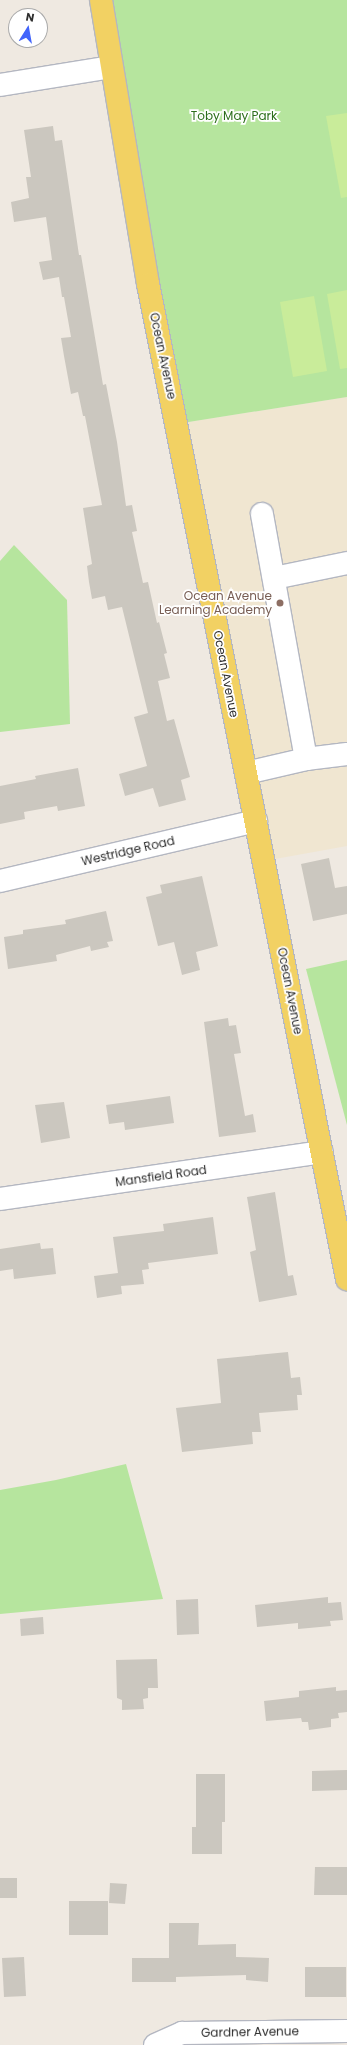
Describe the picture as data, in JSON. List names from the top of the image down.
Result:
{
  "streets": {
    "main road": ["Ocean Avenue"],
    "street": ["Westridge Road", "Mansfield Road", "Gardner Avenue"]
  },
  "crossings": [
    ["Ocean Avenue", "Westridge Road"],
    ["Ocean Avenue", "Mansfield Road"]
  ],
  "parks": ["Toby May Park"],
  "places": ["Ocean Avenue Learning Academy"],
  "north": "top"
}
